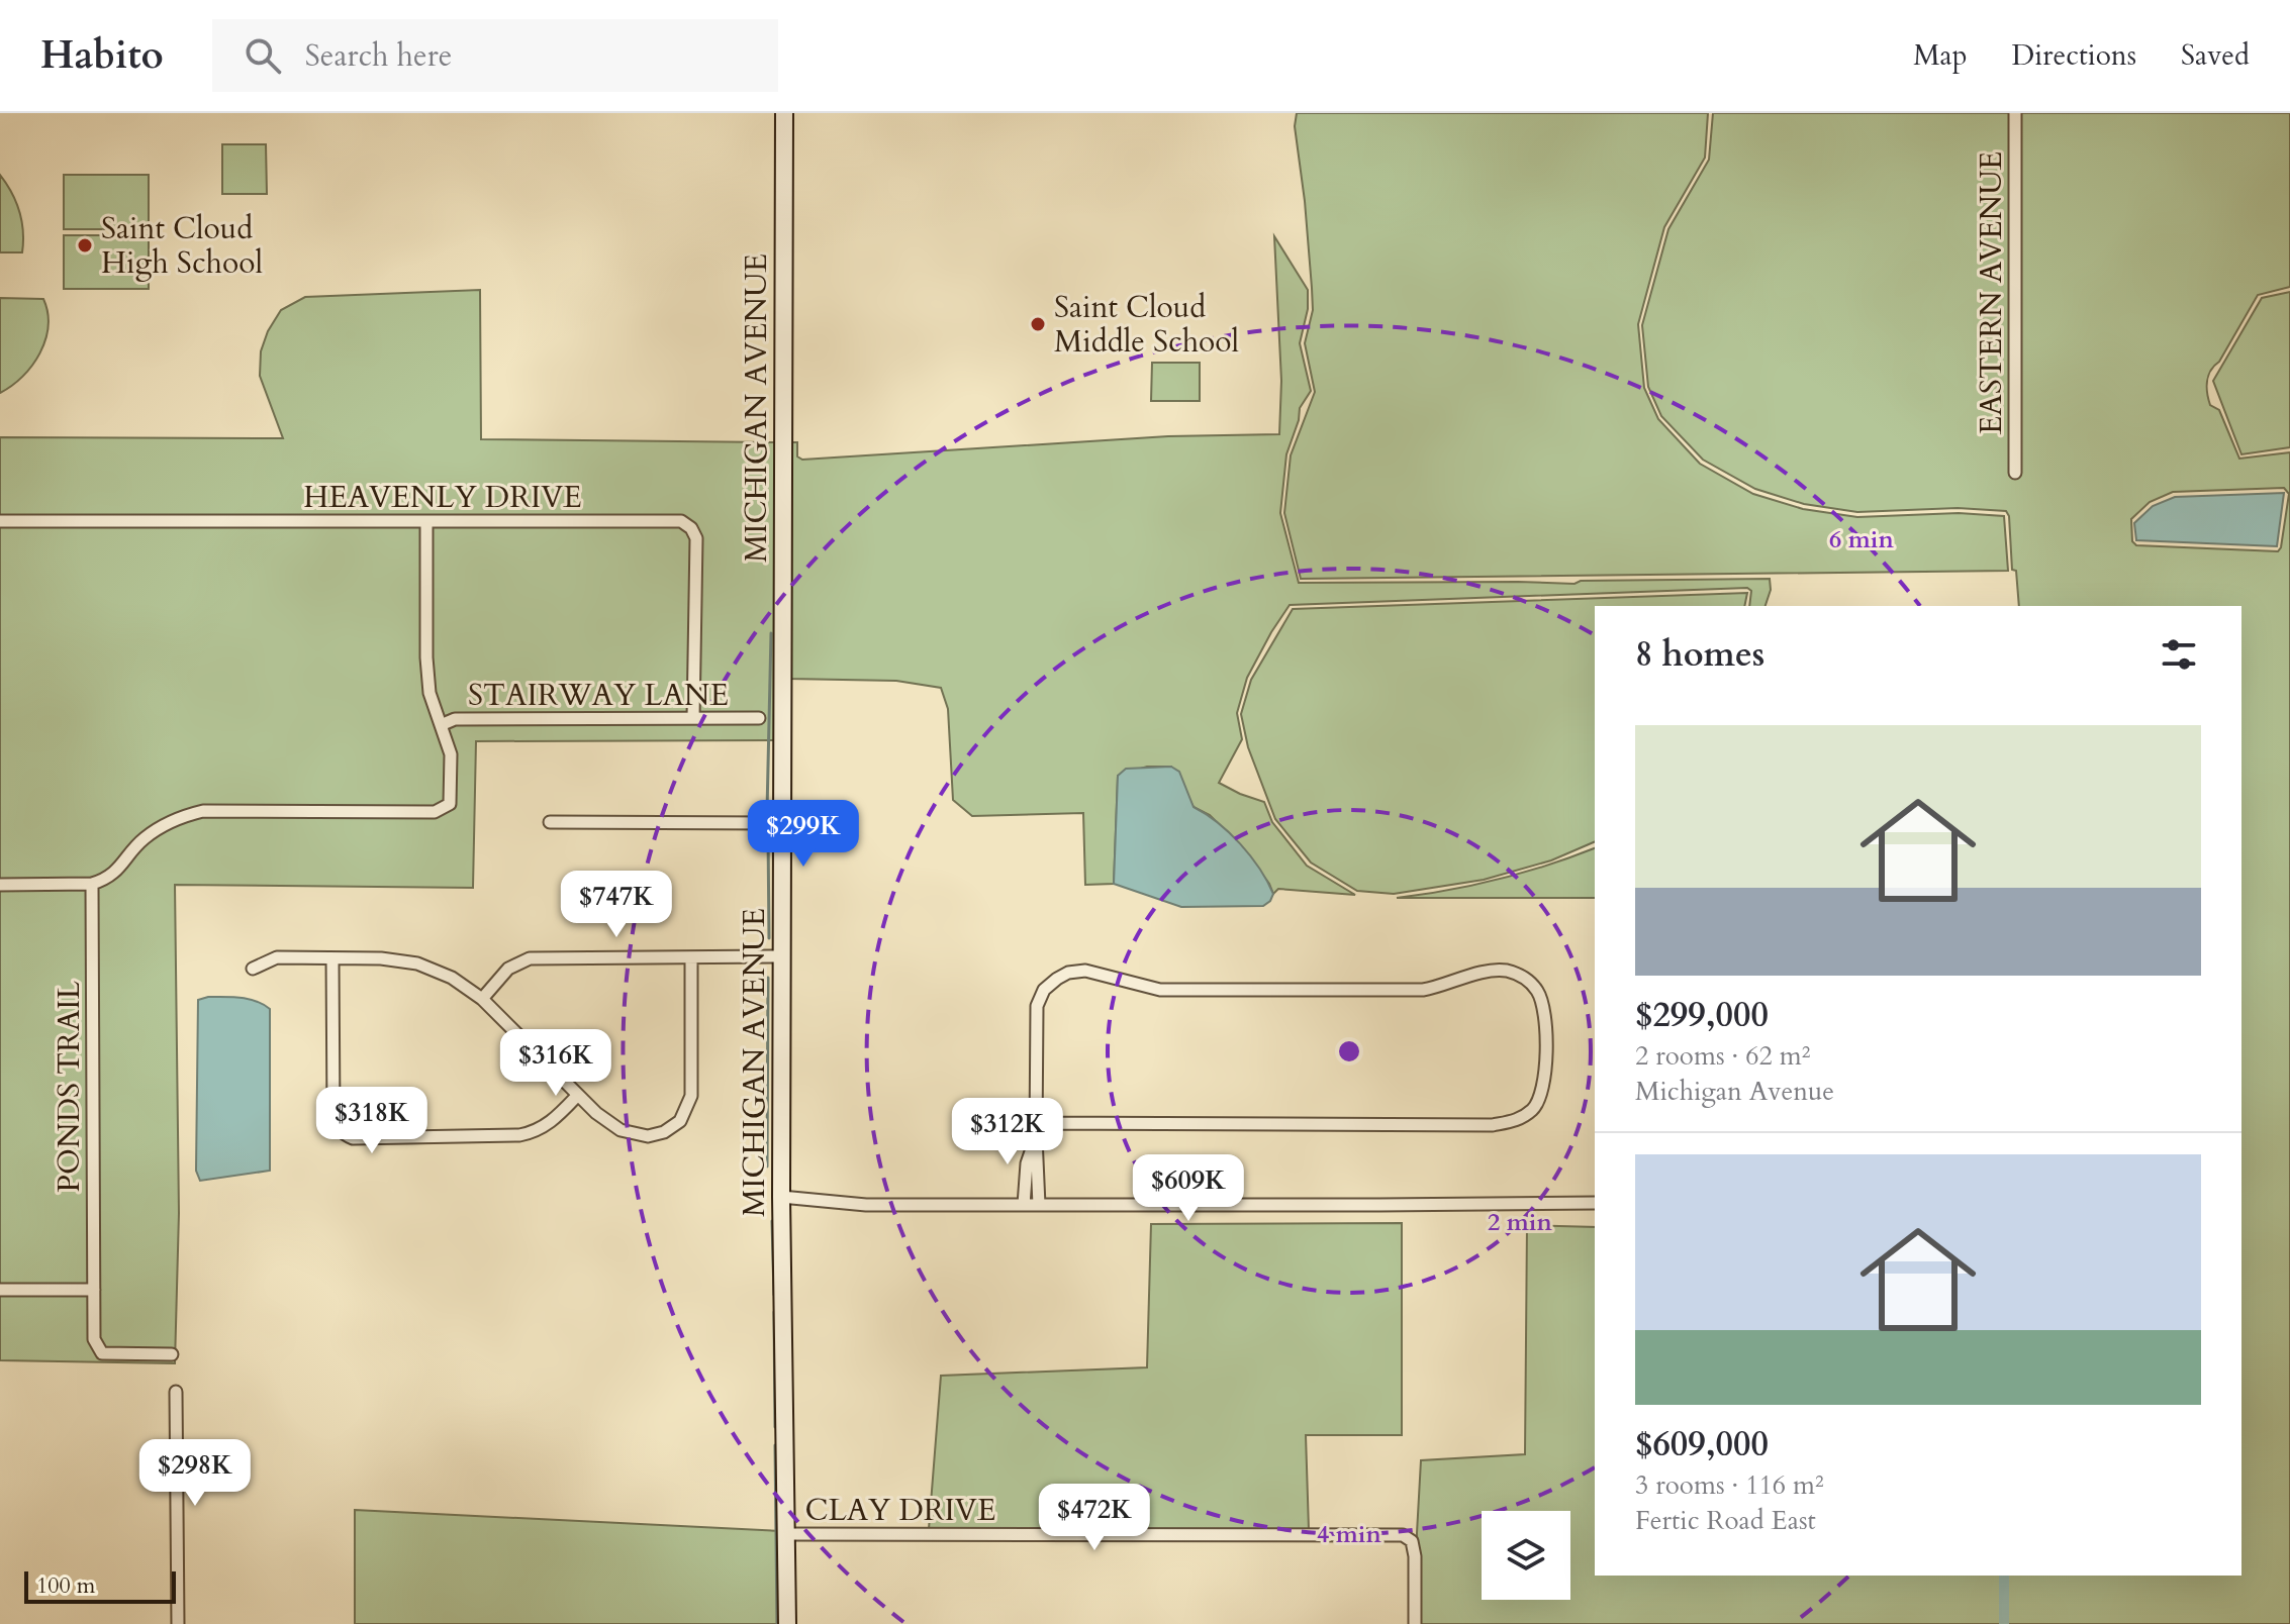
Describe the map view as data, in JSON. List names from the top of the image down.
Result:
{
  "streets": {
    "street": [
      "EASTERN AVENUE",
      "MICHIGAN AVENUE",
      "HEAVENLY DRIVE",
      "STAIRWAY LANE",
      "PONDS TRAIL",
      "CLAY DRIVE"
    ]
  },
  "crossings": [
    ["MICHIGAN AVENUE", "CLAY DRIVE"],
    ["HEAVENLY DRIVE", "STAIRWAY LANE"]
  ],
  "places": ["Saint Cloud High School", "Saint Cloud Middle School"],
  "scale_bar": "100 m",
  "page": {
    "header": "Habito",
    "search": "Search here",
    "nav": ["Map", "Directions", "Saved"],
    "heading": "8 homes",
    "list": [
      {
        "name": "$299,000",
        "note": "2 rooms · 62 m² · Michigan Avenue"
      },
      {
        "name": "$609,000",
        "note": "3 rooms · 116 m² · Fertic Road East"
      }
    ],
    "price": [
      "$299K",
      "$747K",
      "$316K",
      "$318K",
      "$312K",
      "$609K",
      "$298K",
      "$472K"
    ],
    "scale": "100 m"
  },
  "rings": ["6 min", "2 min", "4 min"]
}
